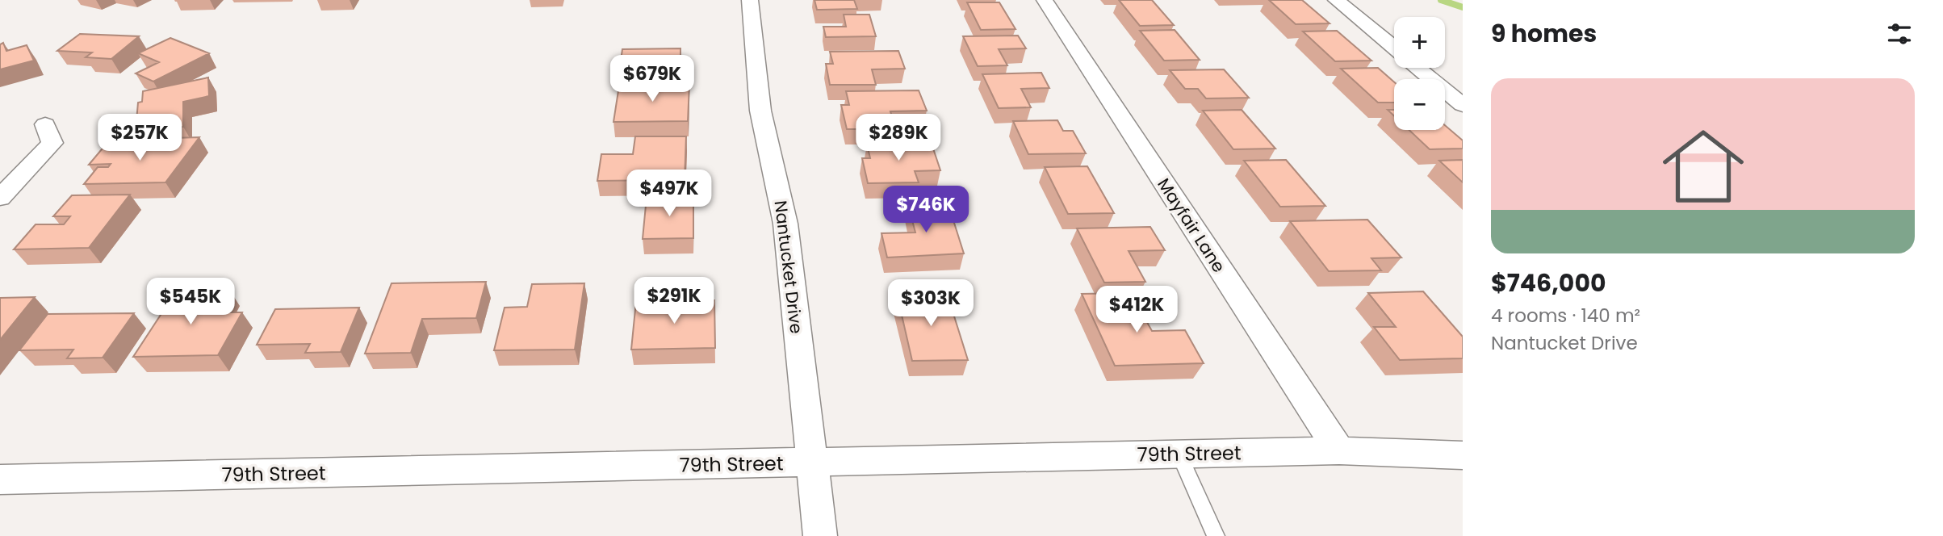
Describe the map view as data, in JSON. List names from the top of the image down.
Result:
{
  "streets": {
    "street": ["Mayfair Lane", "Nantucket Drive", "79th Street"]
  },
  "crossings": [
    ["Mayfair Lane", "79th Street"],
    ["Nantucket Drive", "79th Street"]
  ],
  "page": {
    "heading": "9 homes",
    "map_buttons": ["+", "−"],
    "price": [
      "$679K",
      "$257K",
      "$289K",
      "$497K",
      "$746K",
      "$291K",
      "$545K",
      "$303K",
      "$412K"
    ],
    "list": [
      {
        "name": "$746,000",
        "note": "4 rooms · 140 m² · Nantucket Drive"
      }
    ]
  }
}
